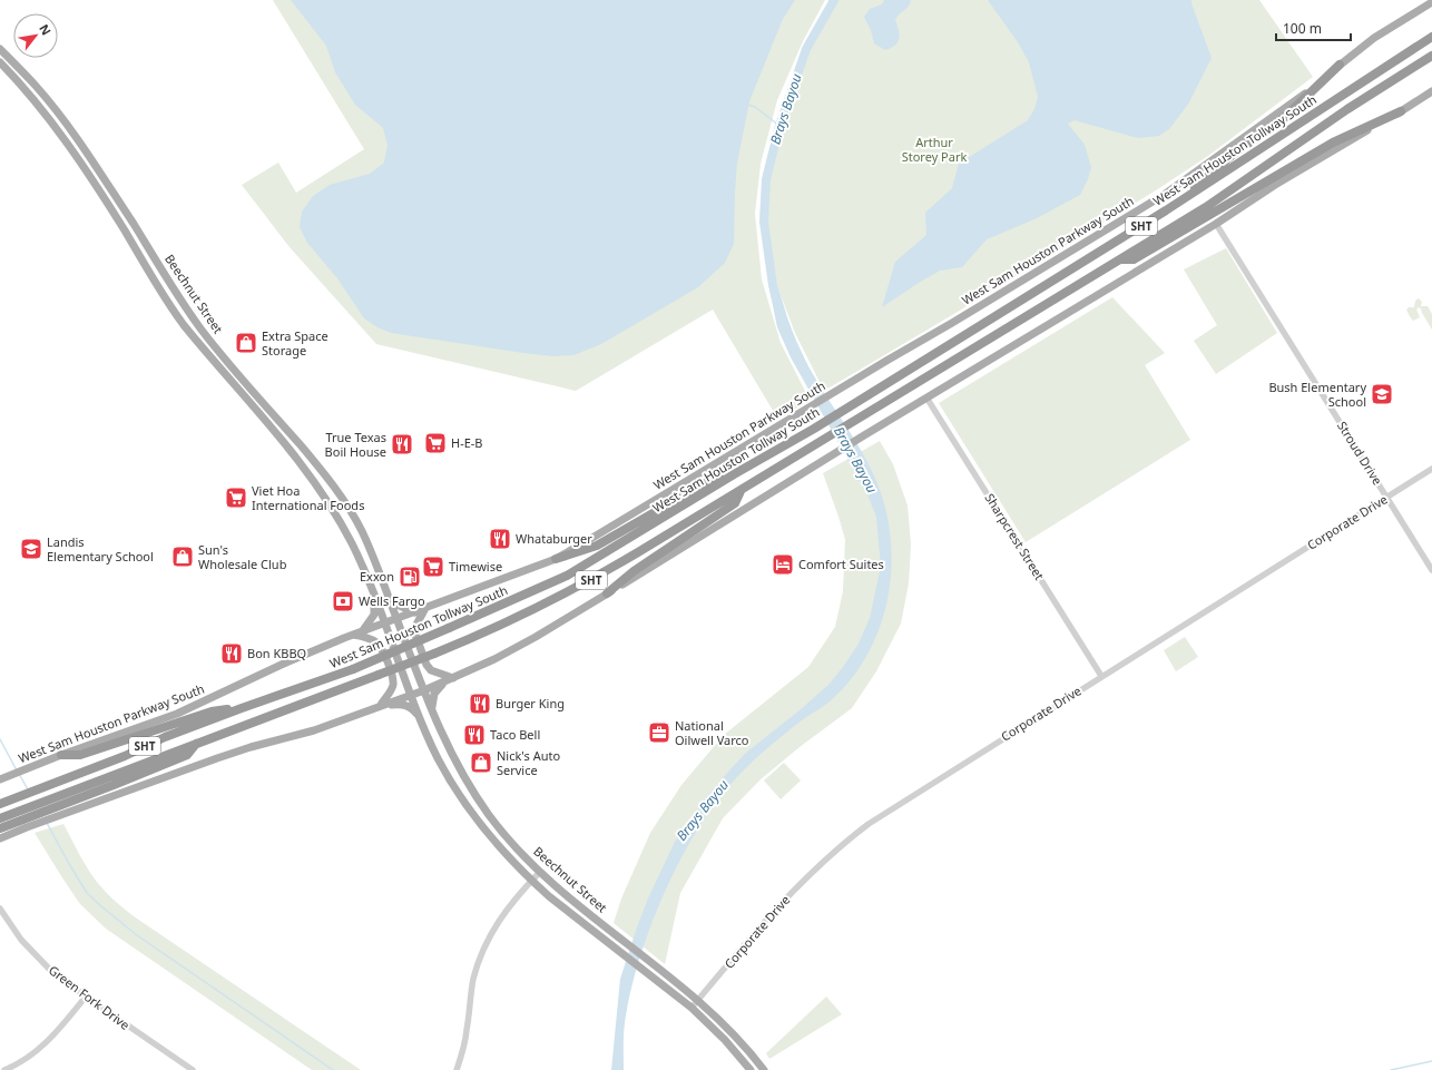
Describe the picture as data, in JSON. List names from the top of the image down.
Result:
{
  "streets": {
    "highway": ["West Sam Houston Tollway South", "SHT"],
    "main road": ["West Sam Houston Parkway South", "Beechnut Street"],
    "street": [
      "Stroud Drive",
      "Corporate Drive",
      "Sharpcrest Street",
      "Green Fork Drive"
    ]
  },
  "crossings": [
    ["West Sam Houston Parkway South", "Beechnut Street"],
    ["Beechnut Street", "Corporate Drive"],
    ["Stroud Drive", "Corporate Drive"],
    ["Corporate Drive", "Sharpcrest Street"]
  ],
  "water": ["Brays Bayou"],
  "parks": ["Arthur Storey Park"],
  "places": {
    "shop": ["Extra Space Storage", "Sun's Wholesale Club", "Nick's Auto Service"],
    "school or university": ["Bush Elementary School", "Landis Elementary School"],
    "supermarket": ["H-E-B", "Viet Hoa International Foods", "Timewise"],
    "restaurant": [
      "True Texas Boil House",
      "Whataburger",
      "Bon KBBQ",
      "Burger King",
      "Taco Bell"
    ],
    "hotel": ["Comfort Suites"],
    "fuel station": ["Exxon"],
    "bank": ["Wells Fargo"],
    "office": ["National Oilwell Varco"]
  },
  "scale_bar": "100 m",
  "north": "top right"
}
